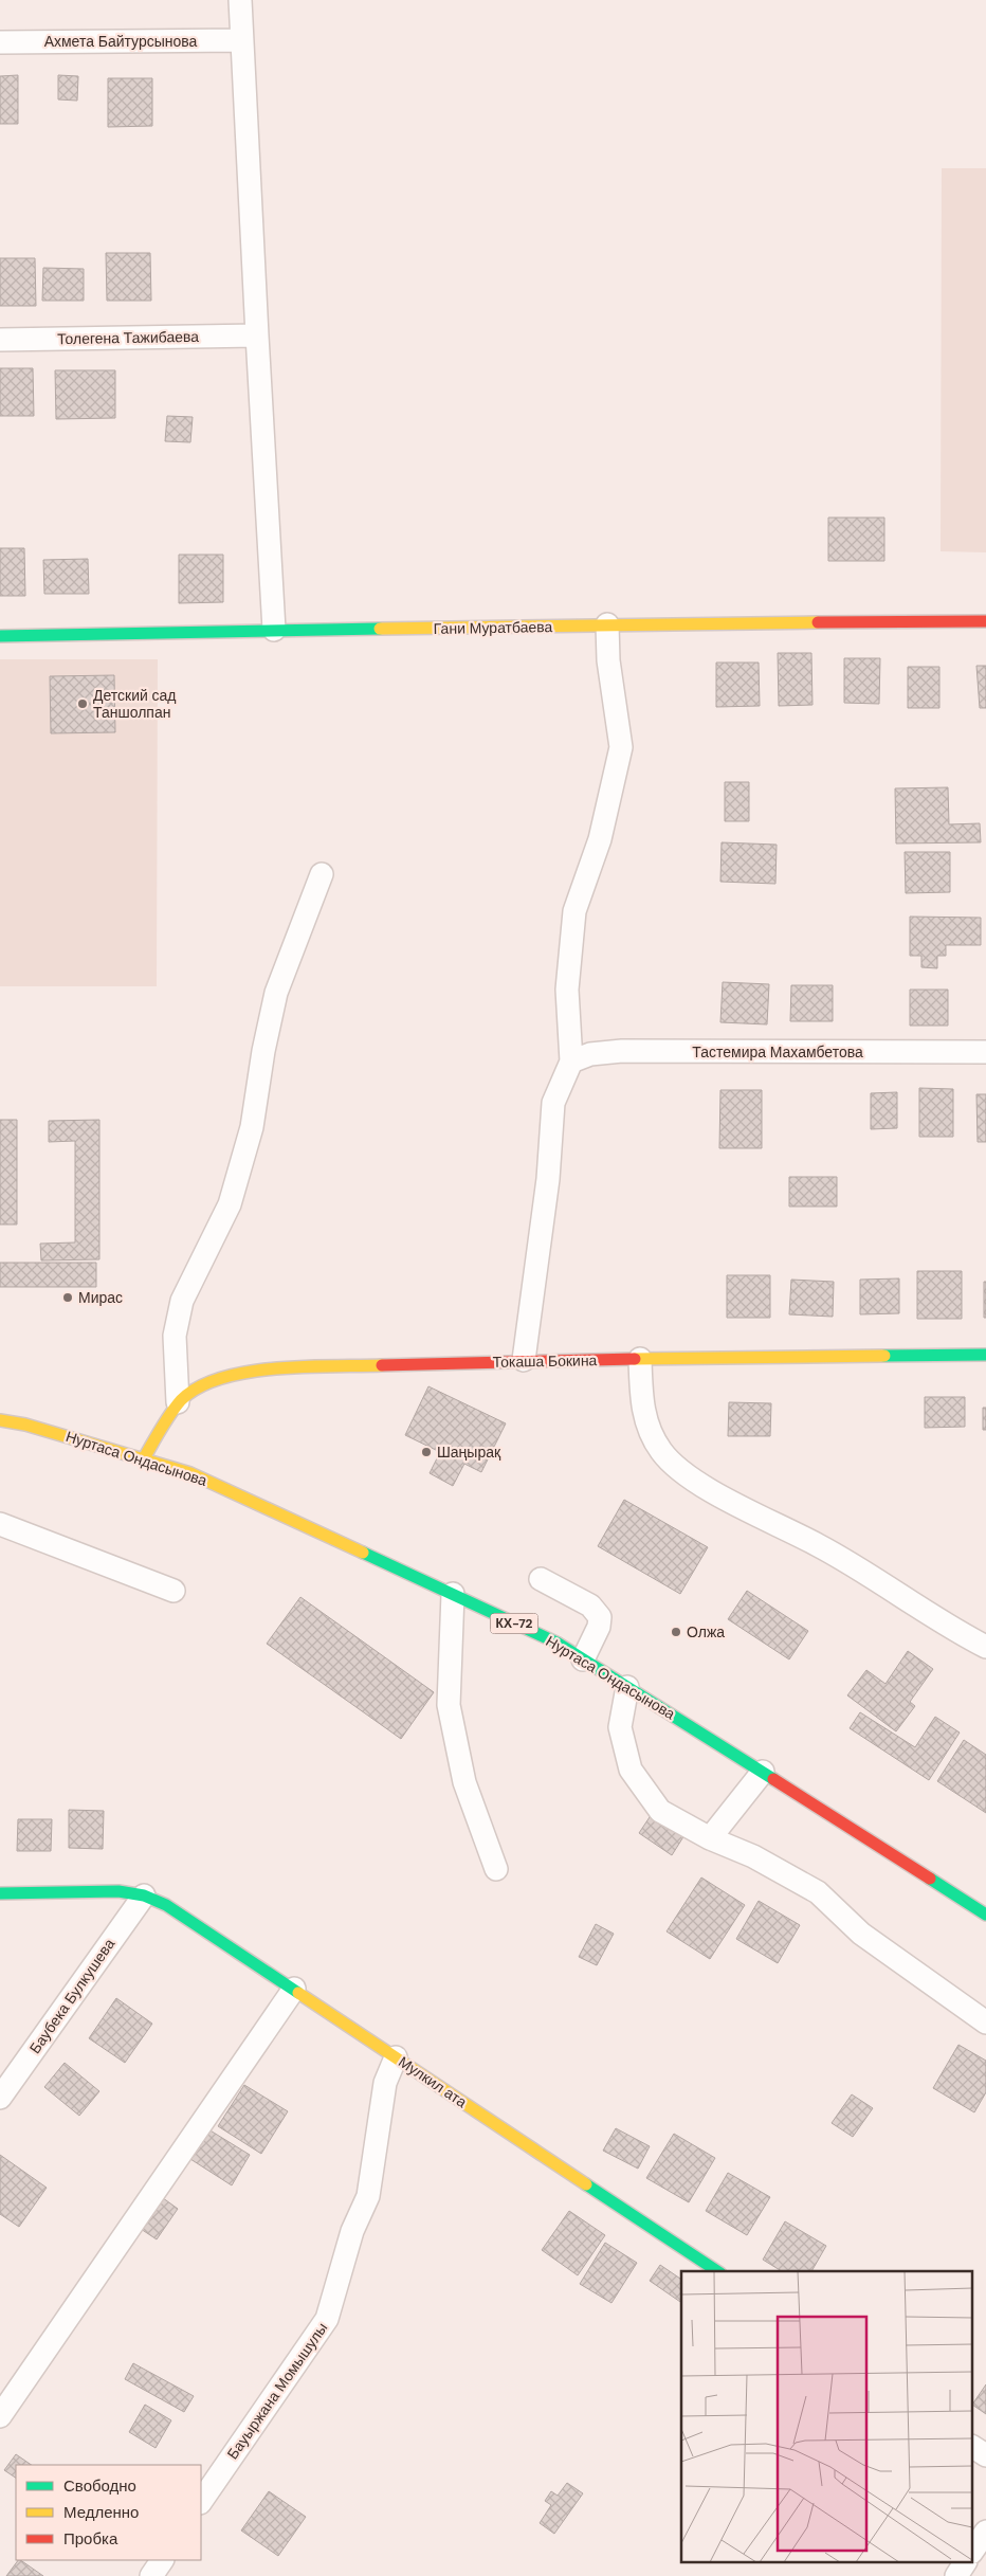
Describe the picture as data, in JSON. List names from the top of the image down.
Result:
{
  "streets": {
    "street": [
      "Ахмета Байтурсынова",
      "Толегена Тажибаева",
      "Гани Муратбаева",
      "Тастемира Махамбетова",
      "Токаша Бокина",
      "Нуртаса Ондасынова",
      "КХ-72",
      "Баубека Булкушева",
      "Мулкил ата",
      "Бауыржана Момышулы"
    ]
  },
  "crossings": [
    ["Токаша Бокина", "Нуртаса Ондасынова"],
    ["Баубека Булкушева", "Мулкил ата"],
    ["Мулкил ата", "Бауыржана Момышулы"]
  ],
  "places": [
    "Детский сад Таншолпан",
    "Мирас",
    "Шаңырақ",
    "Олжа"
  ],
  "legend": ["Свободно", "Медленно", "Пробка"]
}
